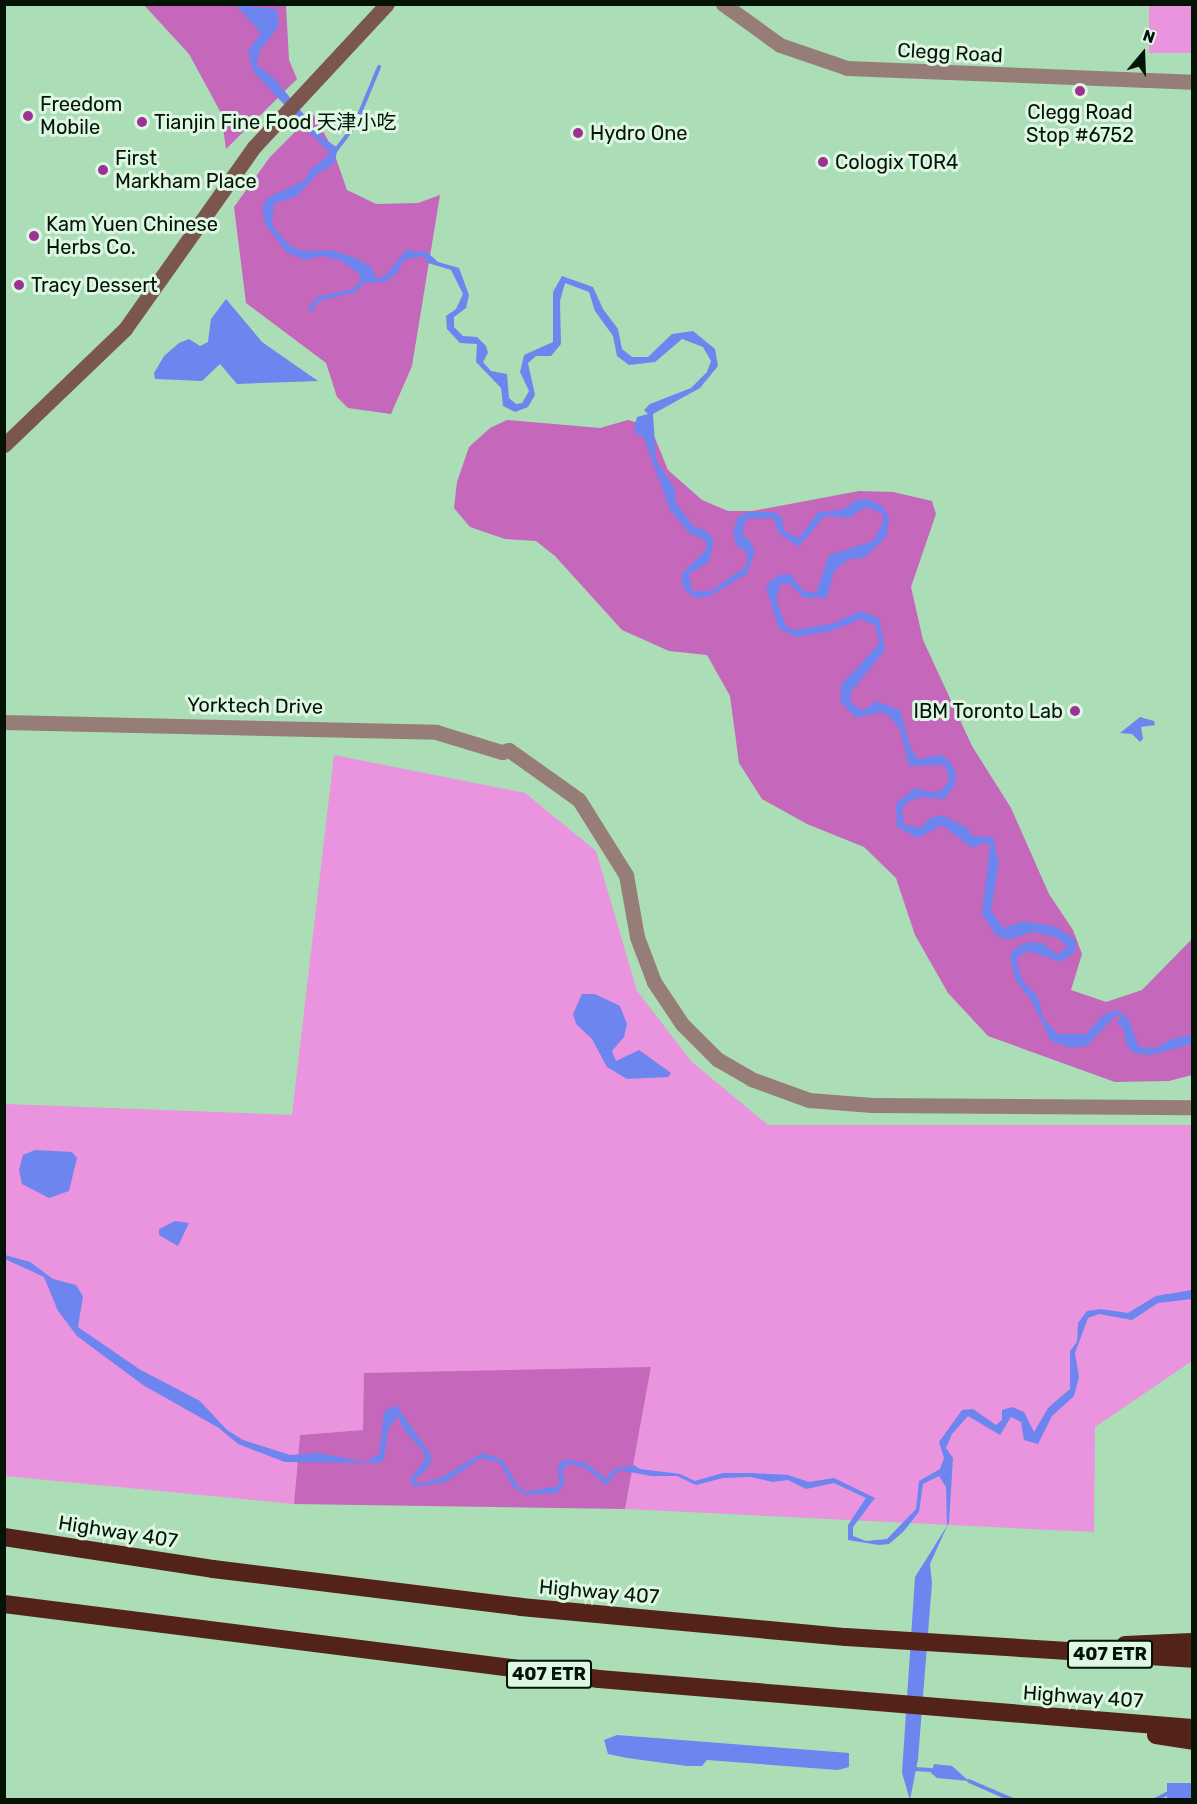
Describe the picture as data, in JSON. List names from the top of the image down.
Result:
{
  "streets": {
    "highway": ["Highway 407", "407 ETR"],
    "street": ["Clegg Road", "Yorktech Drive"]
  },
  "places": [
    "Clegg Road Stop #6752",
    "Freedom Mobile",
    "Tianjin Fine Food 天津小吃",
    "Hydro One",
    "Cologix TOR4",
    "First Markham Place",
    "Kam Yuen Chinese Herbs Co.",
    "Tracy Dessert",
    "IBM Toronto Lab"
  ],
  "north": "top"
}
